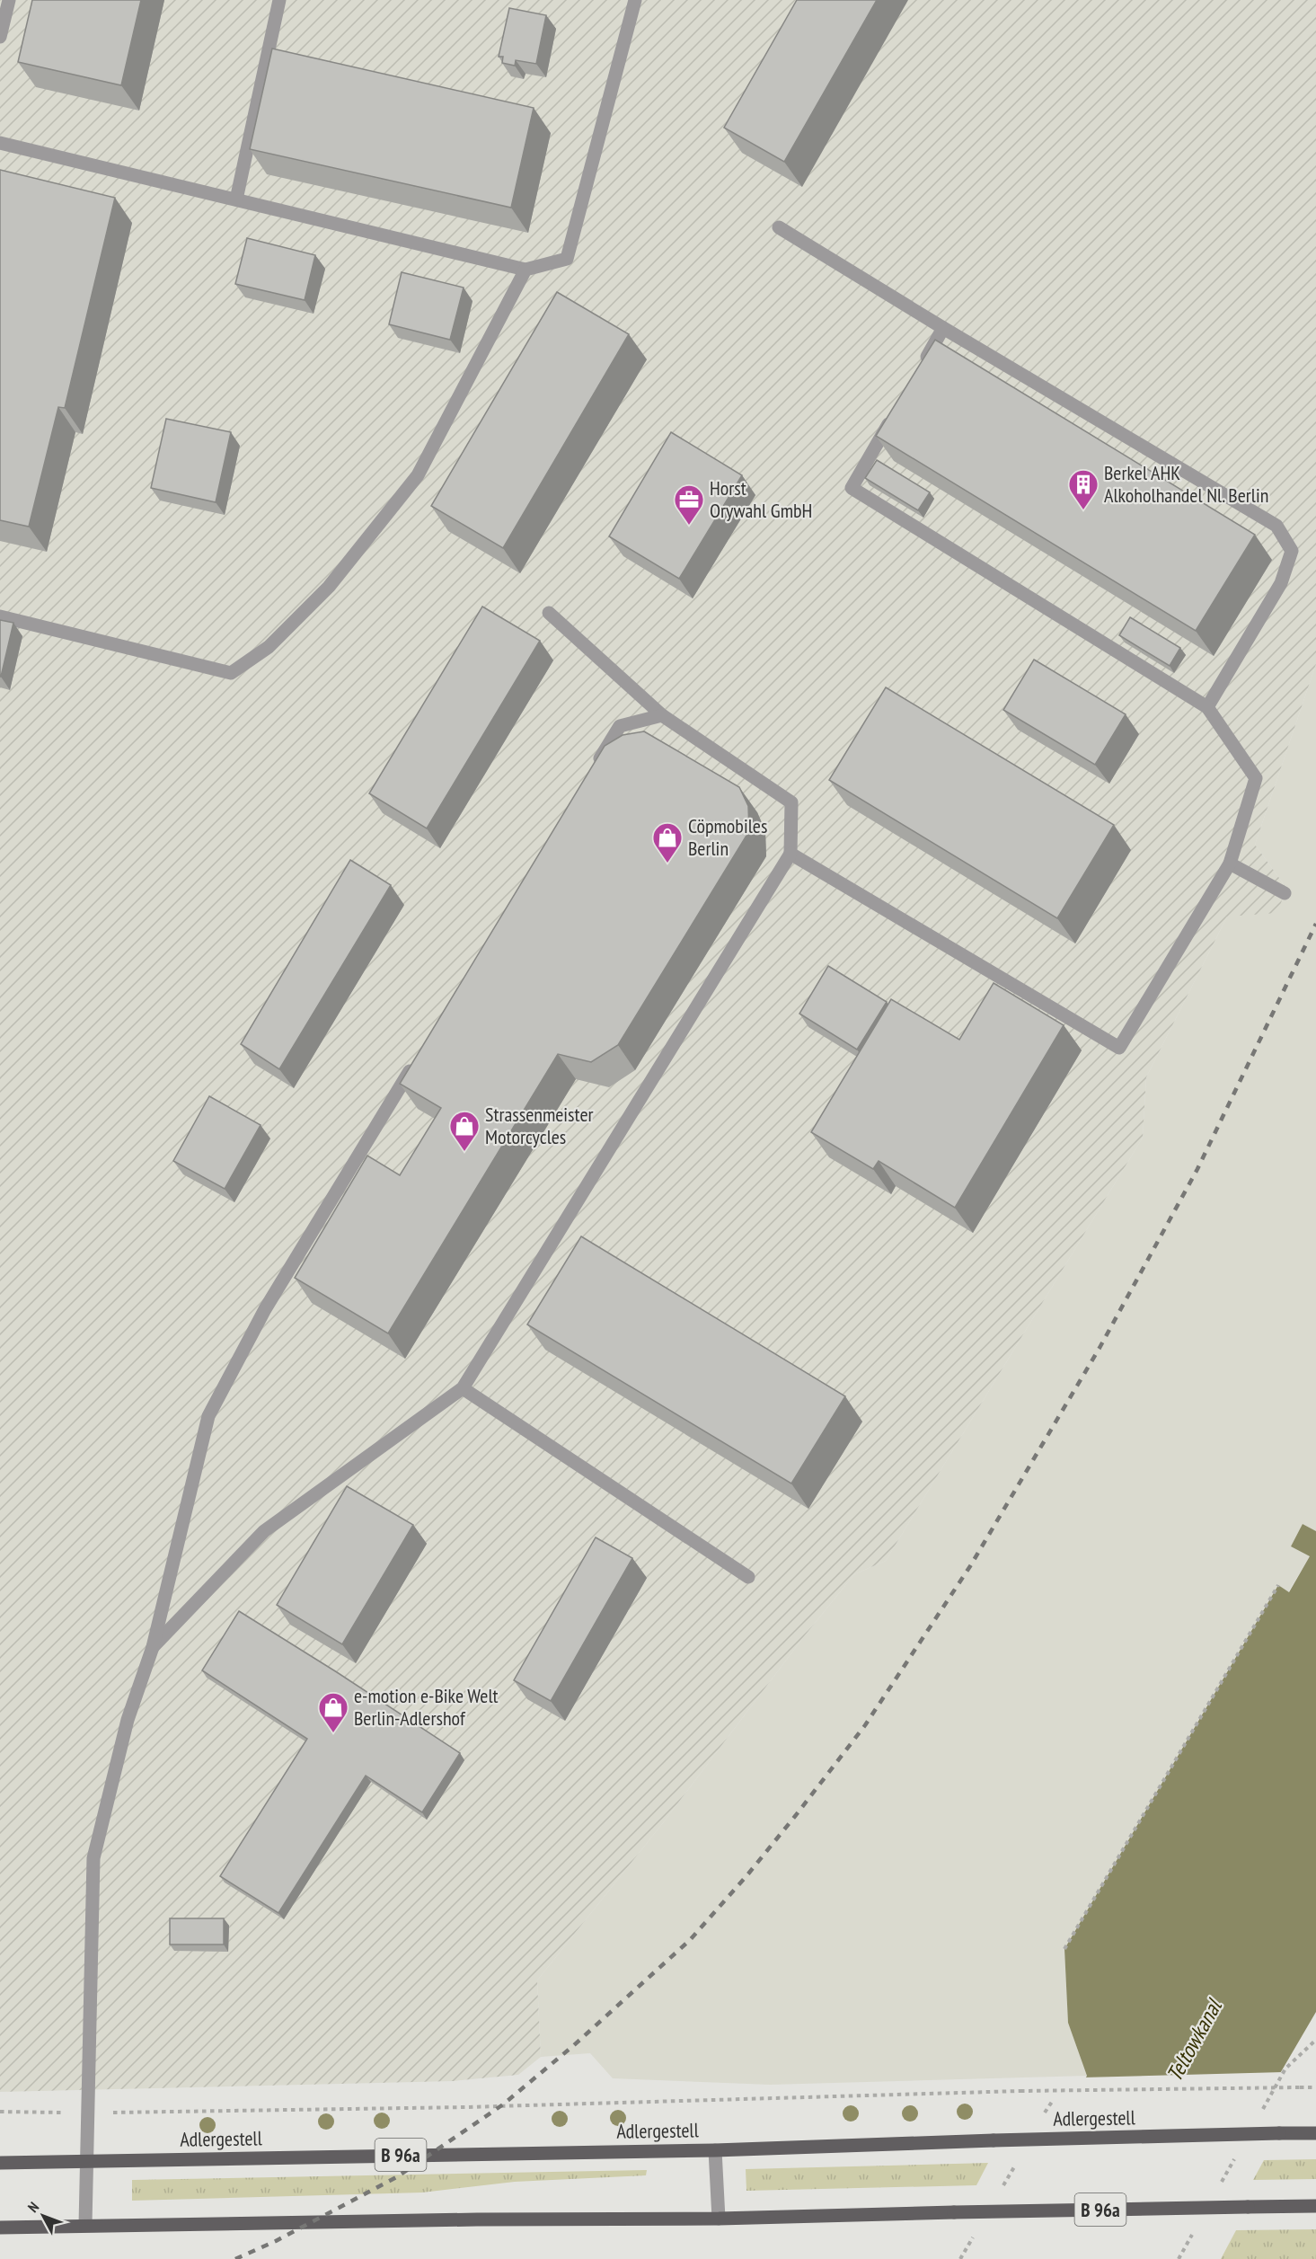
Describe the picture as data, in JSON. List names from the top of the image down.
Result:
{
  "streets": {
    "main road": ["Adlergestell", "B 96a"]
  },
  "water": ["Teltowkanal"],
  "places": {
    "building": ["Berkel AHK Alkoholhandel Nl. Berlin"],
    "office": ["Horst Orywahl GmbH"],
    "shop": ["Cöpmobiles Berlin", "Strassenmeister Motorcycles", "e-motion e-Bike Welt Berlin-Adlershof"]
  },
  "north": "top left"
}
